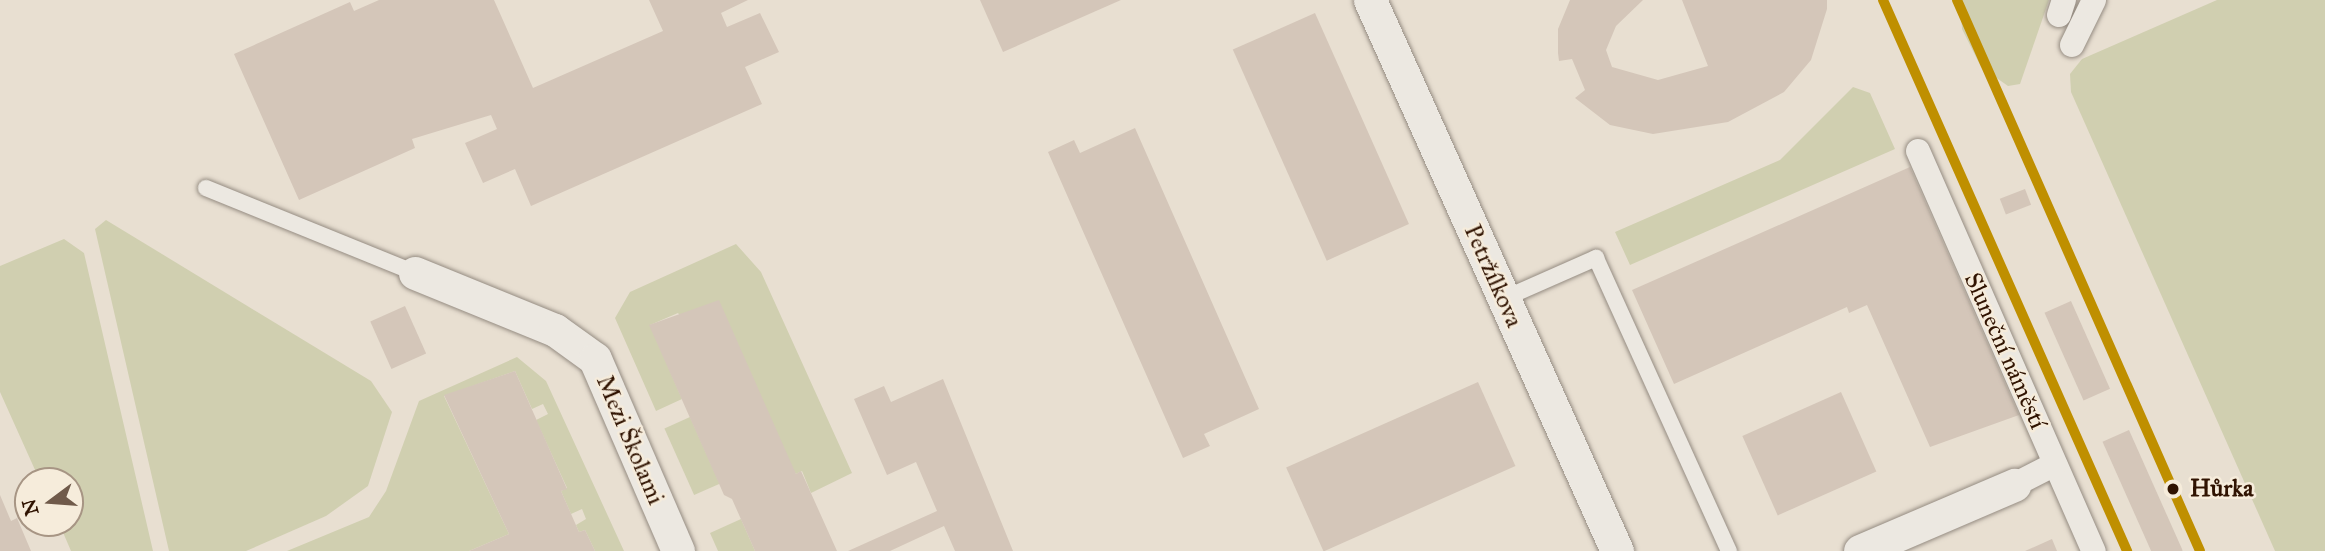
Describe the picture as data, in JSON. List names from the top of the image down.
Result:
{
  "streets": {
    "street": ["Petržílkova", "Sluneční náměstí", "Mezi Školami"]
  },
  "places": ["Hůrka"],
  "north": "left"
}
